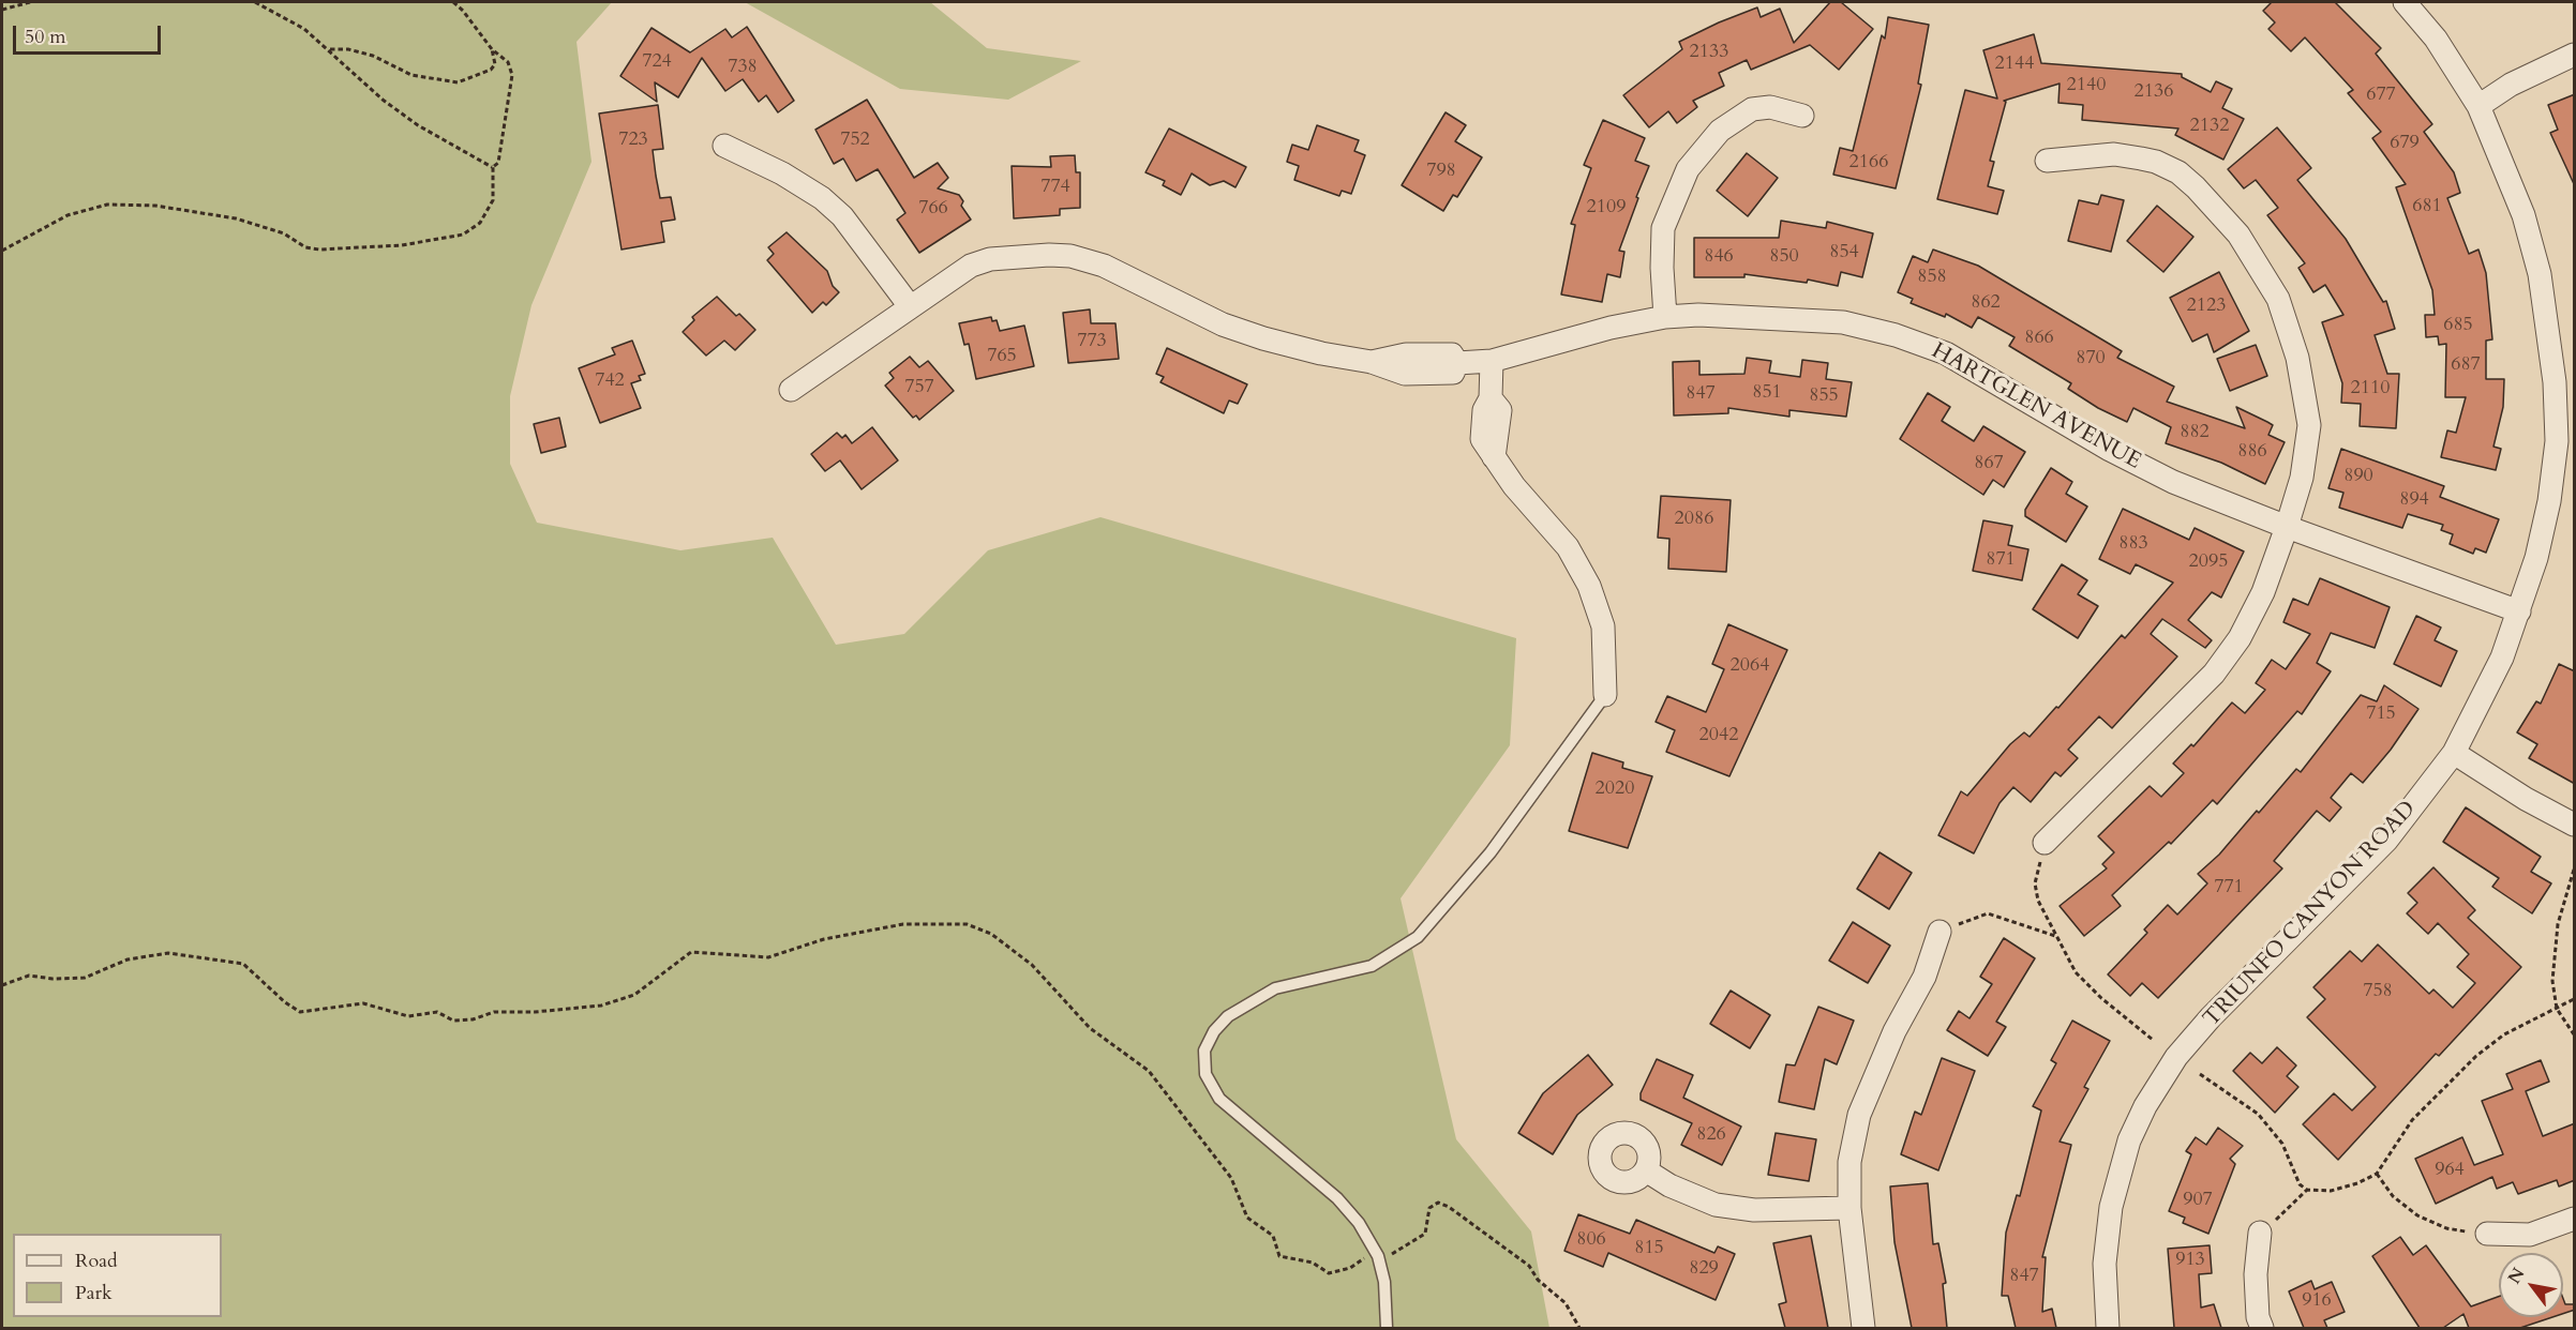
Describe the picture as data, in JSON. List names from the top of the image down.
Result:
{
  "streets": {
    "street": ["HARTGLEN AVENUE", "TRIUNFO CANYON ROAD"]
  },
  "crossings": [
    ["HARTGLEN AVENUE", "TRIUNFO CANYON ROAD"]
  ],
  "house_numbers": [
    "2133",
    "724",
    "2144",
    "738",
    "2140",
    "2136",
    "677",
    "2132",
    "723",
    "752",
    "679",
    "2166",
    "798",
    "774",
    "681",
    "2109",
    "766",
    "854",
    "846",
    "850",
    "858",
    "862",
    "2123",
    "685",
    "866",
    "773",
    "765",
    "870",
    "687",
    "742",
    "757",
    "2110",
    "851",
    "847",
    "855",
    "882",
    "886",
    "867",
    "890",
    "894",
    "2086",
    "883",
    "871",
    "2095",
    "2064",
    "715",
    "2042",
    "2020",
    "771",
    "758",
    "826",
    "964",
    "907",
    "806",
    "815",
    "913",
    "829",
    "847",
    "916"
  ],
  "legend": ["Road", "Park"],
  "scale_bar": "50 m",
  "north": "top left"
}
